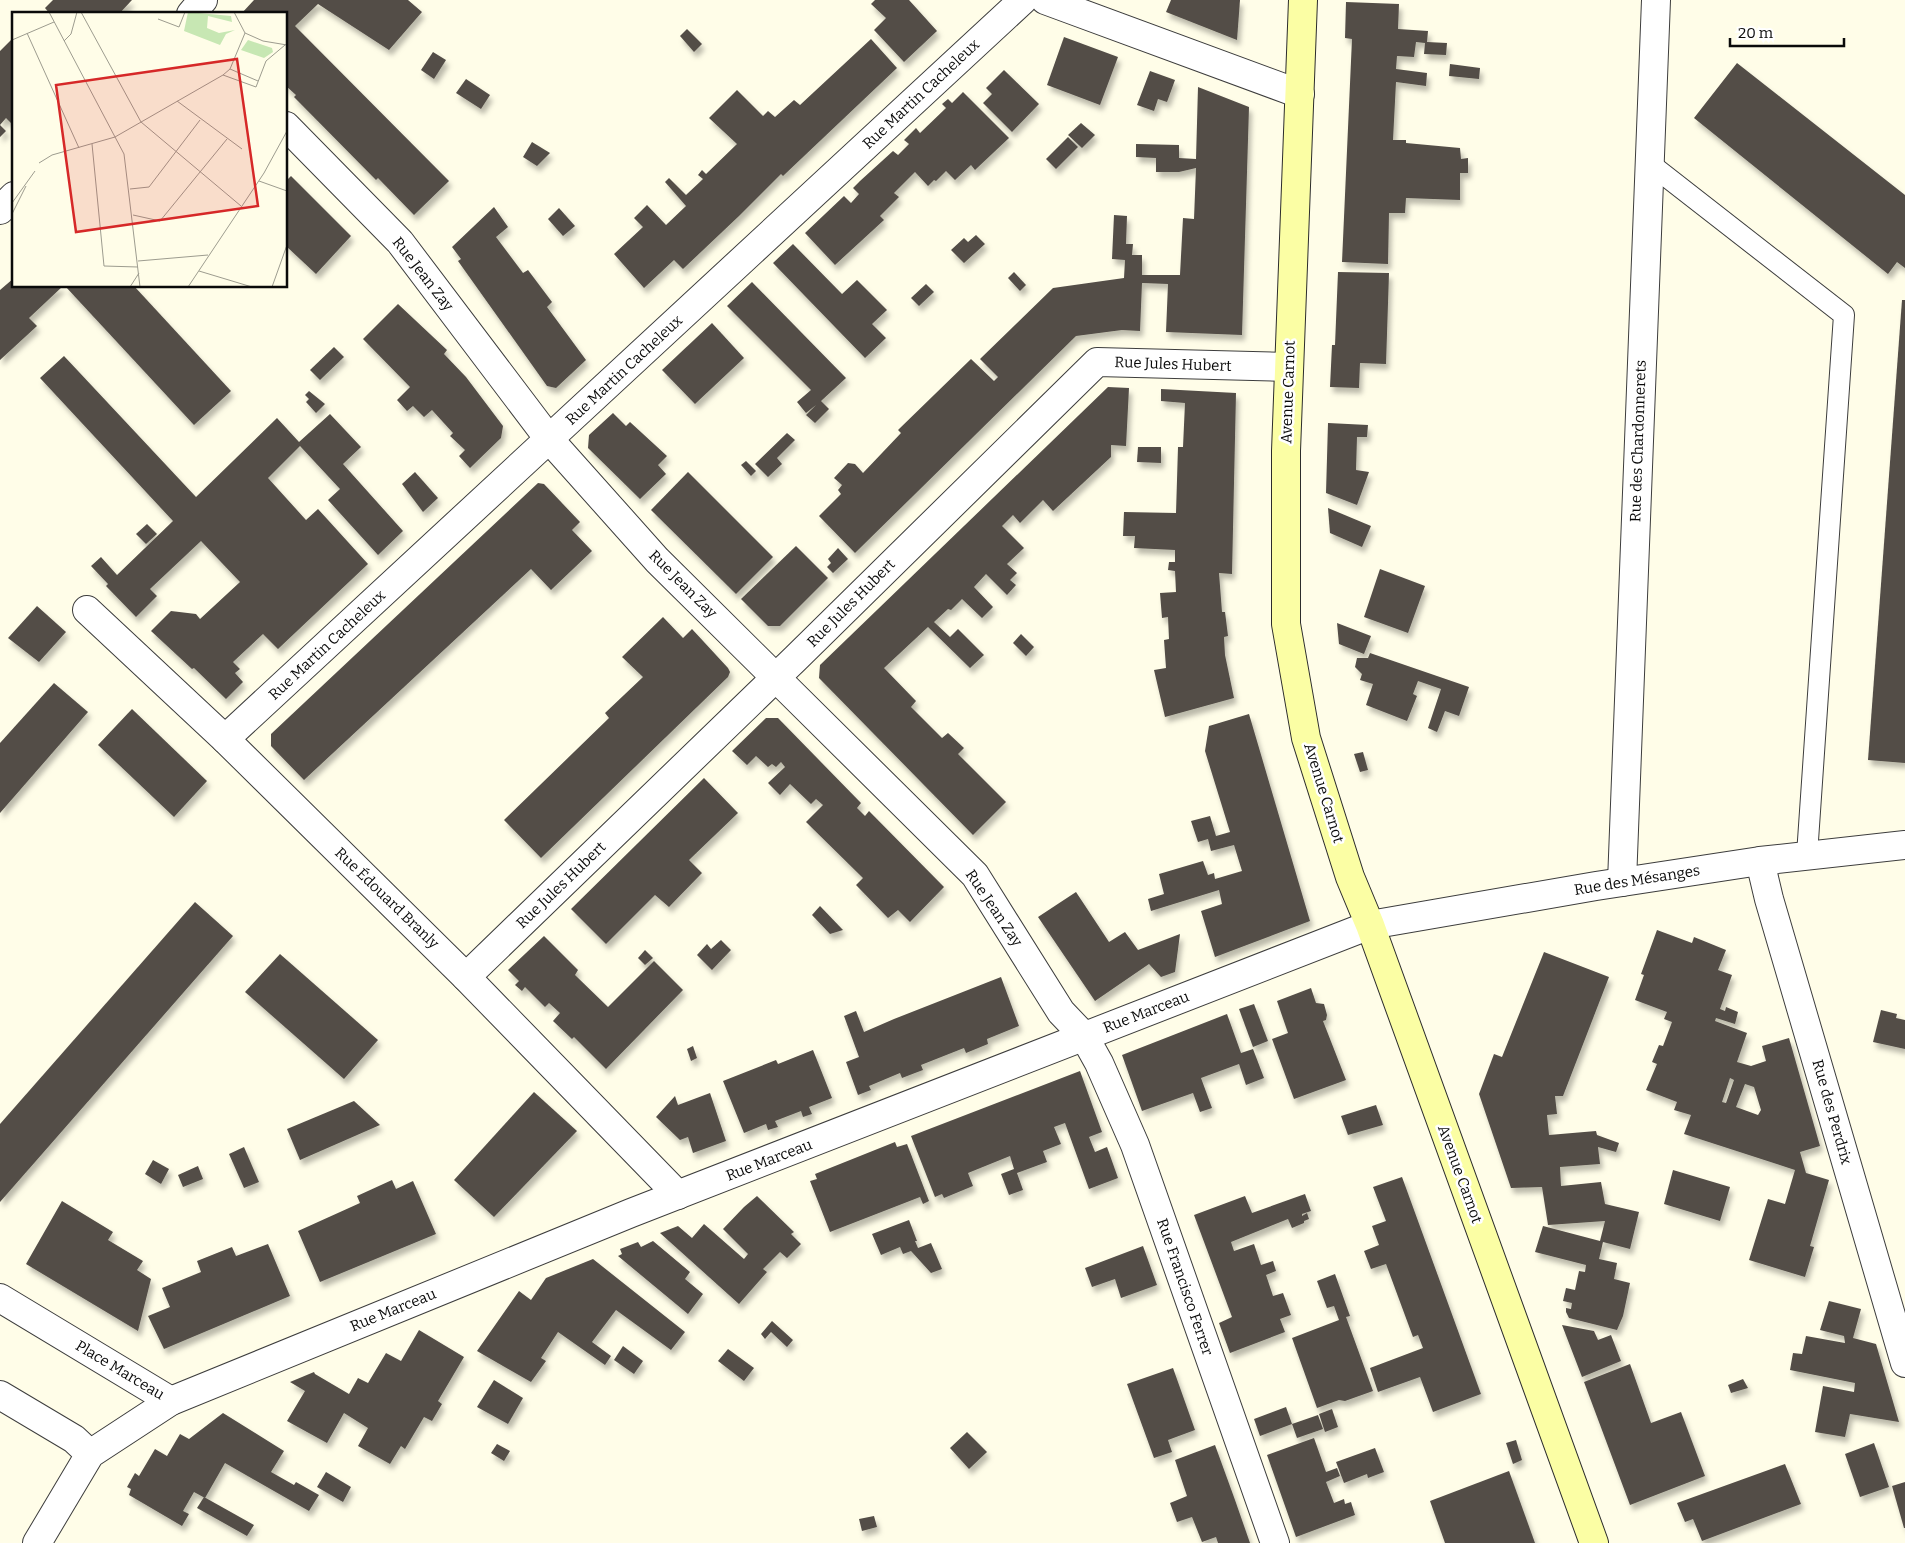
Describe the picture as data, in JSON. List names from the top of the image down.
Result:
{
  "streets": {
    "main road": ["Avenue Carnot"],
    "street": [
      "Rue Martin Cacheleux",
      "Rue Jean Zay",
      "Rue Jules Hubert",
      "Rue des Chardonnerets",
      "Rue des Mésanges",
      "Rue Édouard Branly",
      "Rue Marceau",
      "Rue des Perdrix",
      "Rue Francisco Ferrer",
      "Place Marceau"
    ]
  },
  "crossings": [
    ["Rue Martin Cacheleux", "Rue Jean Zay"],
    ["Rue Martin Cacheleux", "Rue Édouard Branly"],
    ["Rue Jean Zay", "Rue Jules Hubert"],
    ["Rue Jean Zay", "Rue Marceau"],
    ["Rue Jean Zay", "Rue Francisco Ferrer"],
    ["Rue Jules Hubert", "Avenue Carnot"],
    ["Rue Jules Hubert", "Rue Édouard Branly"],
    ["Avenue Carnot", "Rue des Mésanges"],
    ["Avenue Carnot", "Rue Marceau"],
    ["Rue des Chardonnerets", "Rue des Mésanges"],
    ["Rue des Mésanges", "Rue Marceau"],
    ["Rue des Mésanges", "Rue des Perdrix"],
    ["Rue Édouard Branly", "Rue Marceau"],
    ["Rue Marceau", "Rue Francisco Ferrer"],
    ["Rue Marceau", "Place Marceau"]
  ],
  "scale_bar": "20 m"
}
